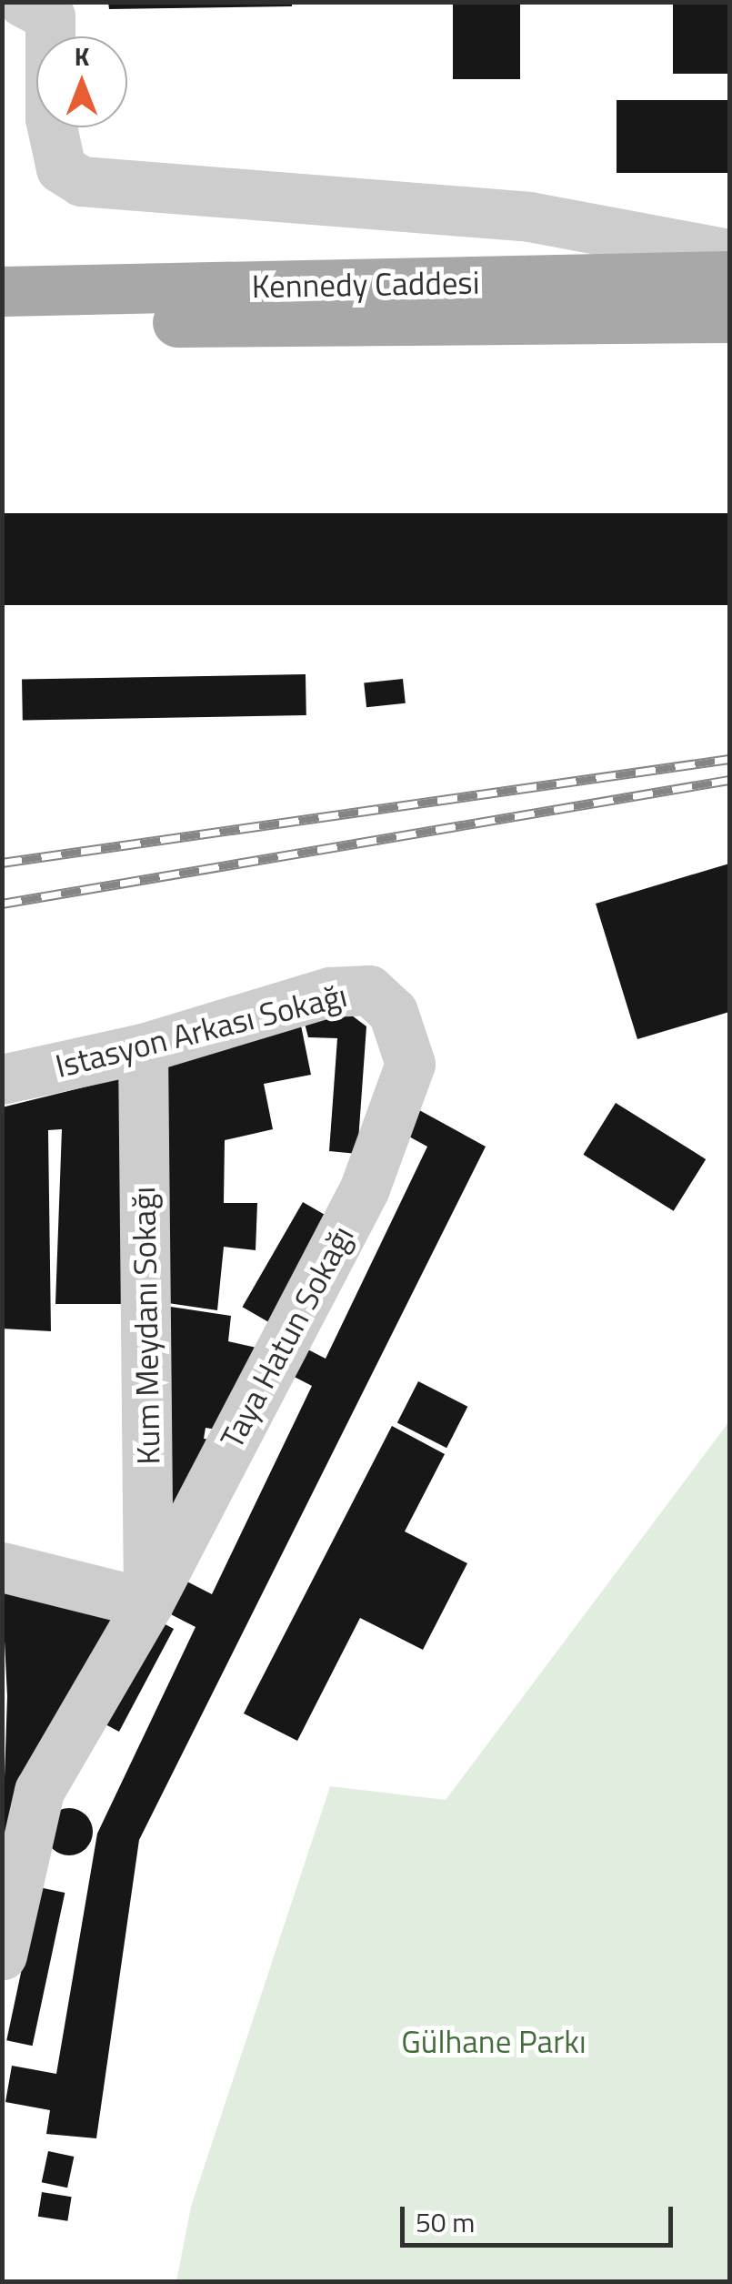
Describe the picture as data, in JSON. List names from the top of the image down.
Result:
{
  "streets": {
    "main road": ["Kennedy Caddesi"],
    "street": ["Istasyon Arkası Sokağı", "Kum Meydanı Sokağı", "Taya Hatun Sokağı"]
  },
  "crossings": [
    ["Istasyon Arkası Sokağı", "Kum Meydanı Sokağı"],
    ["Istasyon Arkası Sokağı", "Taya Hatun Sokağı"],
    ["Kum Meydanı Sokağı", "Taya Hatun Sokağı"]
  ],
  "parks": ["Gülhane Parkı"],
  "scale_bar": "50 m",
  "north": "top"
}
